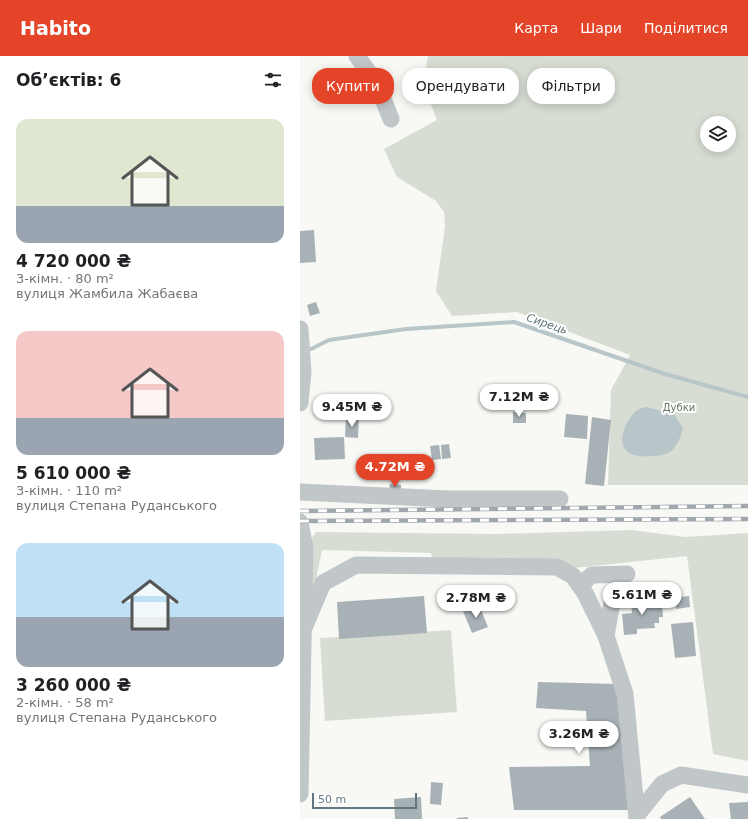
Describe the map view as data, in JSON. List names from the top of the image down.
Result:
{
  "water": ["Сирець"],
  "parks": ["Дубки"],
  "scale_bar": "50 m",
  "page": {
    "header": "Habito",
    "nav": ["Карта", "Шари", "Поділитися"],
    "heading": "Об’єктів: 6",
    "chip": ["Купити", "Орендувати", "Фільтри"],
    "list": [
      {
        "name": "4 720 000 ₴",
        "note": "3-кімн. · 80 m² · вулиця Жамбила Жабаєва"
      },
      {
        "name": "5 610 000 ₴",
        "note": "3-кімн. · 110 m² · вулиця Степана Руданського"
      },
      {
        "name": "3 260 000 ₴",
        "note": "2-кімн. · 58 m² · вулиця Степана Руданського"
      }
    ],
    "price": [
      "7.12M ₴",
      "9.45M ₴",
      "4.72M ₴",
      "5.61M ₴",
      "2.78M ₴",
      "3.26M ₴"
    ],
    "scale": "50 m"
  }
}
